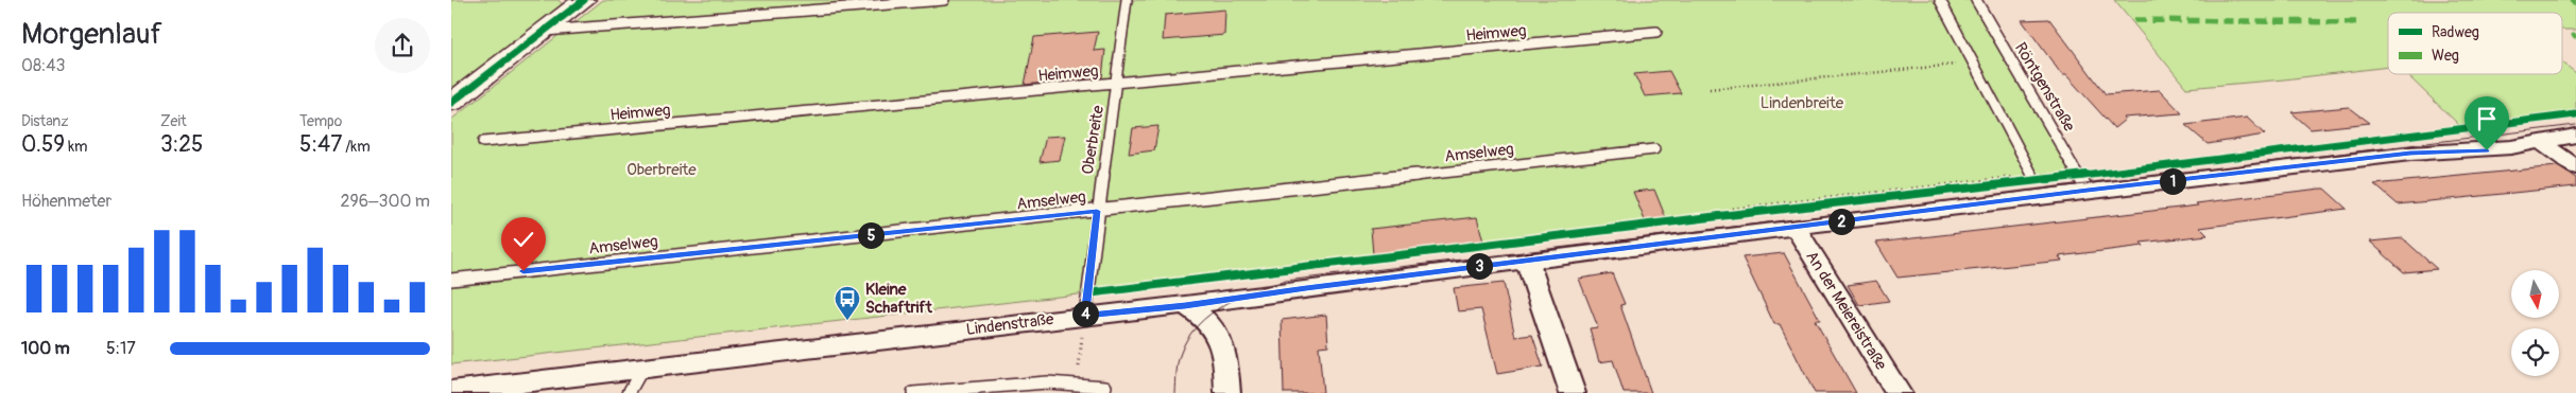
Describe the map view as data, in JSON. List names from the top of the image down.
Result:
{
  "streets": {
    "street": ["An der Meiereistraße", "Lindenstraße"],
    "lane": [
      "Heimweg",
      "Röntgenstraße",
      "Oberbreite",
      "Amselweg"
    ]
  },
  "crossings": [
    ["Heimweg", "Oberbreite"],
    ["Röntgenstraße", "Lindenstraße"],
    ["Oberbreite", "Amselweg"],
    ["Oberbreite", "Lindenstraße"],
    ["An der Meiereistraße", "Lindenstraße"]
  ],
  "parks": ["Lindenbreite", "Oberbreite"],
  "places": {
    "bus stop": ["Kleine Schaftrift"]
  },
  "legend": ["Radweg", "Weg"],
  "north": "bottom",
  "page": {
    "heading": ["Morgenlauf", "08:43"],
    "stats": [
      ["Distanz", "0.59 km"],
      ["Zeit", "3:25"],
      ["Tempo", "5:47 /km"]
    ],
    "pins": [
      "1",
      "2",
      "5",
      "3",
      "4"
    ],
    "chart": ["Höhenmeter", "296–300 m"],
    "list": [
      {
        "name": "100 m",
        "note": "5:17"
      }
    ]
  }
}
